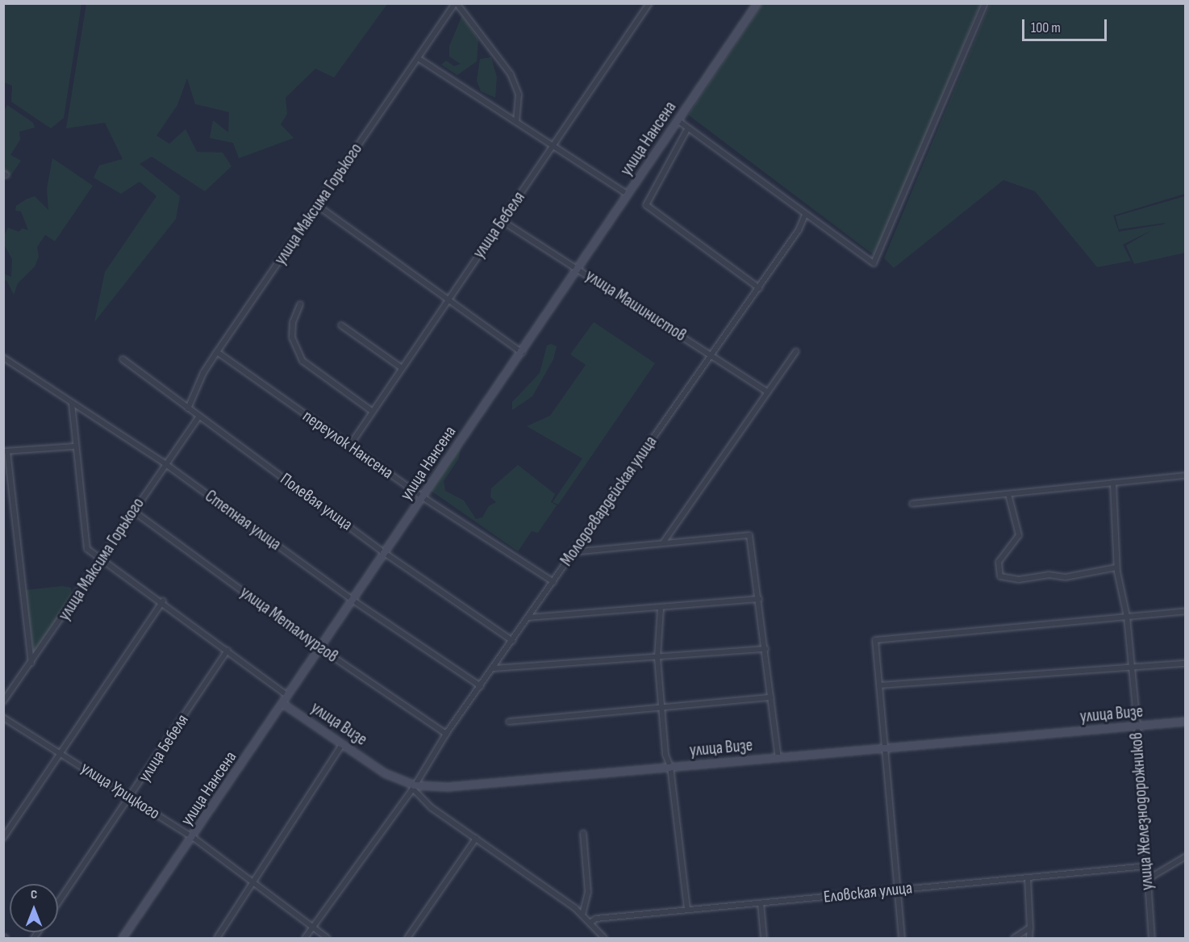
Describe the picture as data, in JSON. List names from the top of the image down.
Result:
{
  "streets": {
    "main road": ["улица Нансена", "улица Визе"],
    "street": [
      "улица Максима Горького",
      "улица Бебеля",
      "улица Машинистов",
      "переулок Нансена",
      "Молодогвардейская улица",
      "Полевая улица",
      "Степная улица",
      "улица Металлургов",
      "улица Урицкого",
      "улица Железнодорожников",
      "Еловская улица"
    ]
  },
  "crossings": [
    ["улица Нансена", "улица Машинистов"],
    ["улица Нансена", "переулок Нансена"],
    ["улица Нансена", "Полевая улица"],
    ["улица Нансена", "Степная улица"],
    ["улица Нансена", "улица Металлургов"],
    ["улица Нансена", "улица Визе"],
    ["улица Нансена", "улица Урицкого"],
    ["улица Максима Горького", "переулок Нансена"],
    ["улица Максима Горького", "Полевая улица"],
    ["улица Максима Горького", "Степная улица"],
    ["улица Максима Горького", "улица Металлургов"],
    ["улица Бебеля", "улица Машинистов"],
    ["улица Бебеля", "переулок Нансена"],
    ["улица Бебеля", "улица Урицкого"],
    ["улица Машинистов", "Молодогвардейская улица"],
    ["переулок Нансена", "Молодогвардейская улица"],
    ["Молодогвардейская улица", "Полевая улица"],
    ["Молодогвардейская улица", "Степная улица"],
    ["Молодогвардейская улица", "улица Металлургов"],
    ["Молодогвардейская улица", "улица Визе"],
    ["Молодогвардейская улица", "улица Урицкого"],
    ["улица Визе", "улица Железнодорожников"],
    ["улица Железнодорожников", "Еловская улица"]
  ],
  "scale_bar": "100 m",
  "north": "top"
}
